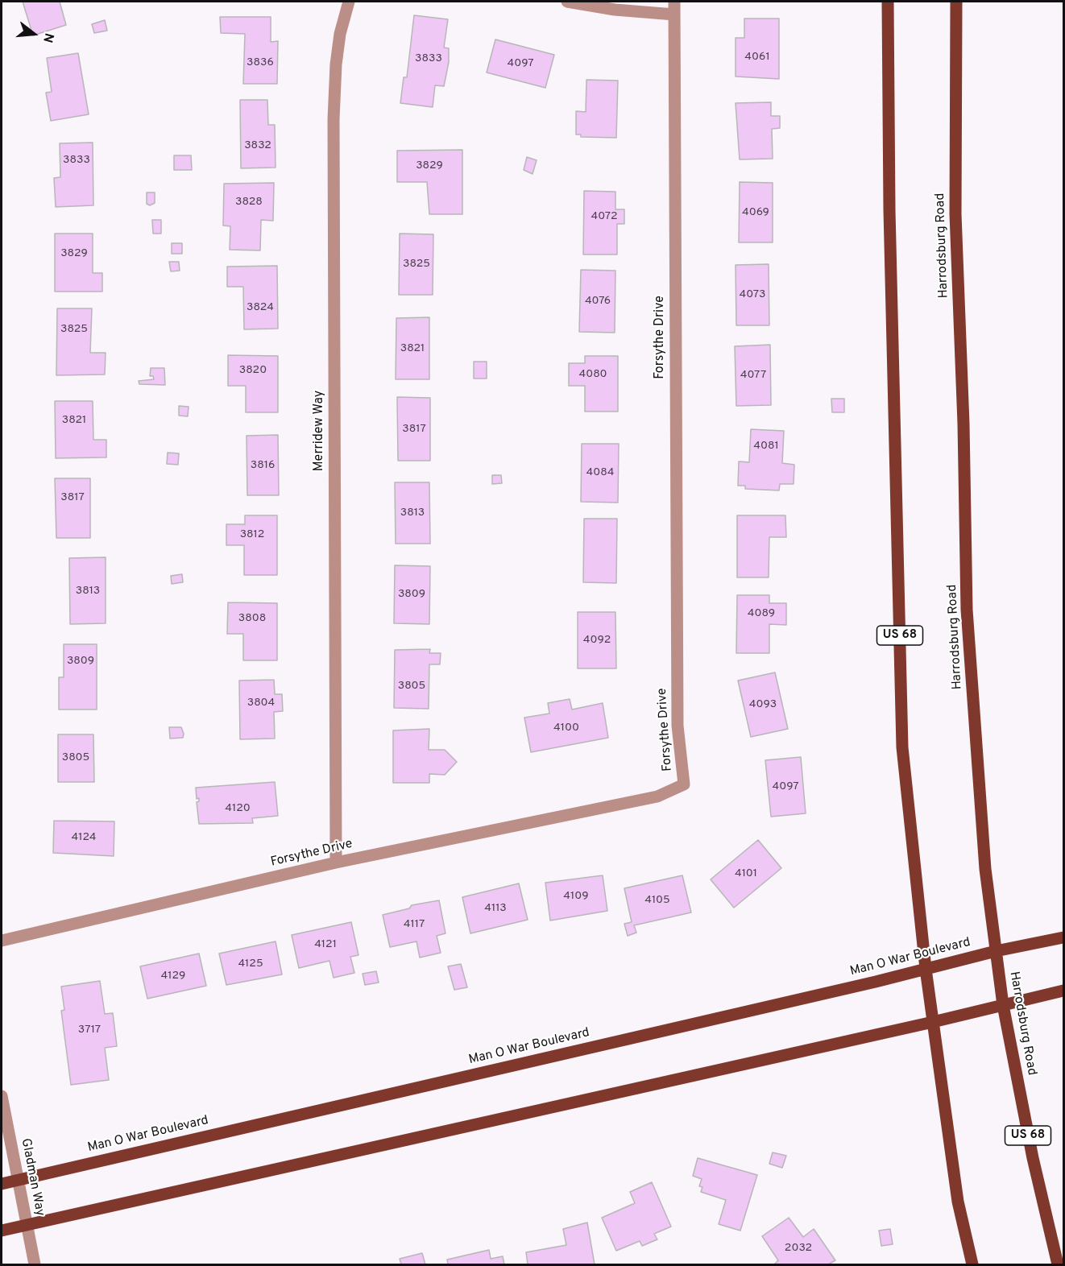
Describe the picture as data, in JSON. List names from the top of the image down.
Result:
{
  "streets": {
    "main road": ["Harrodsburg Road", "US 68", "Man O War Boulevard"],
    "street": ["Forsythe Drive", "Merridew Way", "Gladman Way"]
  },
  "crossings": [
    ["Harrodsburg Road", "Man O War Boulevard"],
    ["Forsythe Drive", "Merridew Way"],
    ["US 68", "Man O War Boulevard"],
    ["Man O War Boulevard", "Gladman Way"]
  ],
  "house_numbers": [
    "4061",
    "3833",
    "3836",
    "4097",
    "3832",
    "3833",
    "3829",
    "3828",
    "4069",
    "4072",
    "3829",
    "3825",
    "4073",
    "4076",
    "3824",
    "3825",
    "3821",
    "3820",
    "4080",
    "4077",
    "3821",
    "3817",
    "4081",
    "3816",
    "4084",
    "3817",
    "3813",
    "3812",
    "3813",
    "3809",
    "4089",
    "3808",
    "4092",
    "3809",
    "3805",
    "3804",
    "4093",
    "4100",
    "3805",
    "4097",
    "4120",
    "4124",
    "4101",
    "4109",
    "4105",
    "4113",
    "4117",
    "4121",
    "4125",
    "4129",
    "3717",
    "2032"
  ],
  "north": "right"
}
